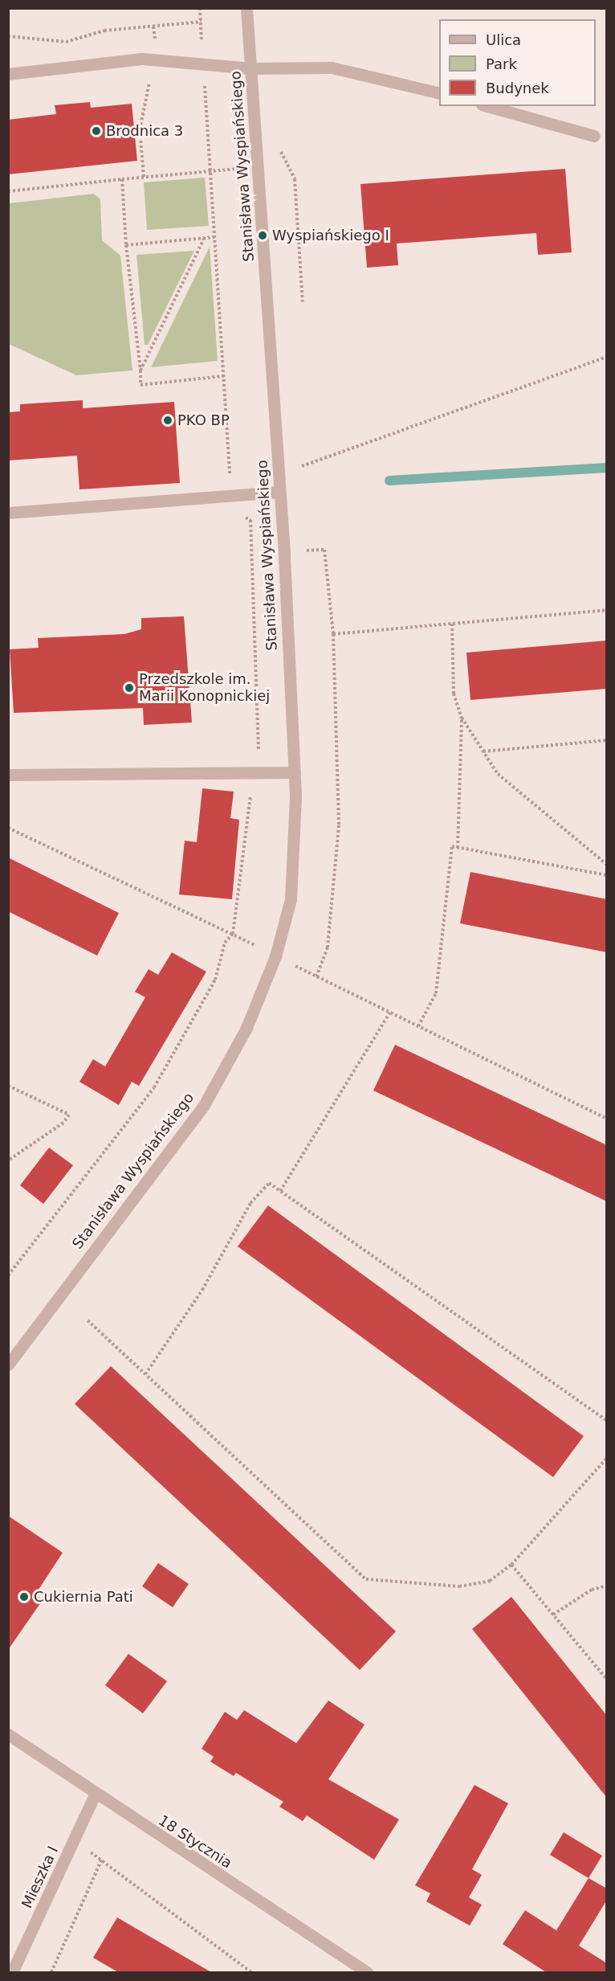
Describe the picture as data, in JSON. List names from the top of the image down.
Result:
{
  "streets": {
    "street": ["Stanisława Wyspiańskiego", "18 Stycznia", "Mieszka I"]
  },
  "crossings": [
    ["18 Stycznia", "Mieszka I"]
  ],
  "places": [
    "Brodnica 3",
    "Wyspiańskiego I",
    "PKO BP",
    "Przedszkole im. Marii Konopnickiej",
    "Cukiernia Pati"
  ],
  "legend": ["Ulica", "Park", "Budynek"]
}
